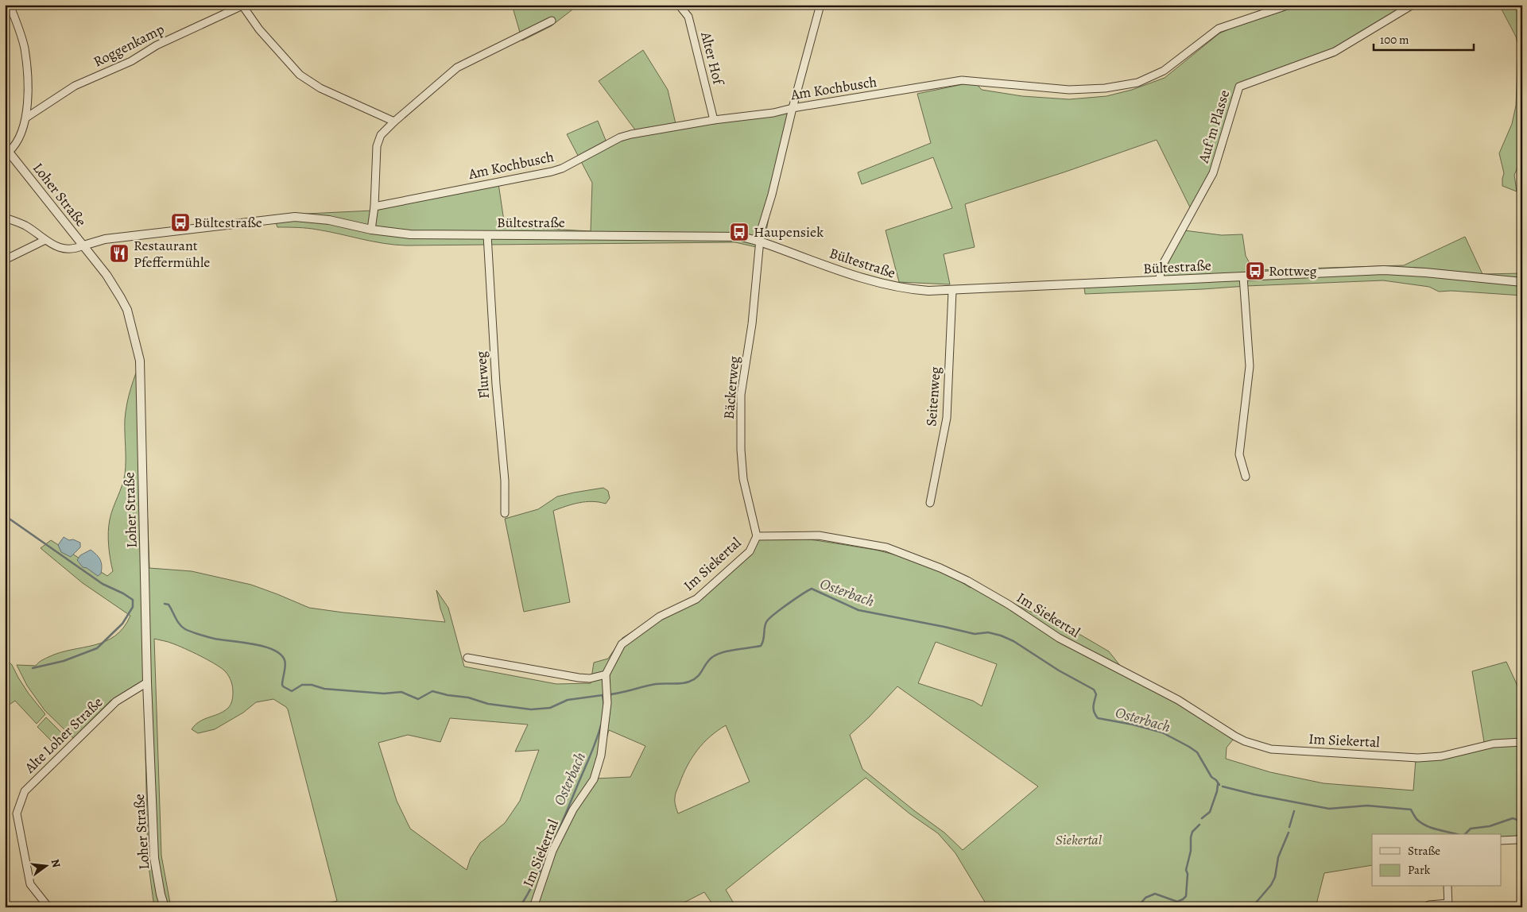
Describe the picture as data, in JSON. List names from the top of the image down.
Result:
{
  "streets": {
    "street": [
      "Roggenkamp",
      "Alter Hof",
      "Am Kochbusch",
      "Auf'm Plasse",
      "Loher Straße",
      "Bültestraße",
      "Flurweg",
      "Bäckerweg",
      "Seitenweg",
      "Im Siekertal",
      "Alte Loher Straße"
    ]
  },
  "crossings": [
    ["Roggenkamp", "Loher Straße"],
    ["Alter Hof", "Am Kochbusch"],
    ["Auf'm Plasse", "Bültestraße"],
    ["Loher Straße", "Bültestraße"],
    ["Loher Straße", "Alte Loher Straße"],
    ["Bültestraße", "Flurweg"],
    ["Bültestraße", "Bäckerweg"],
    ["Bültestraße", "Seitenweg"],
    ["Bäckerweg", "Im Siekertal"]
  ],
  "water": ["Osterbach"],
  "parks": ["Siekertal"],
  "places": {
    "bus stop": ["Bültestraße", "Haupensiek", "Rottweg"],
    "restaurant": ["Restaurant Pfeffermühle"]
  },
  "legend": ["Straße", "Park"],
  "scale_bar": "100 m",
  "north": "right"
}
